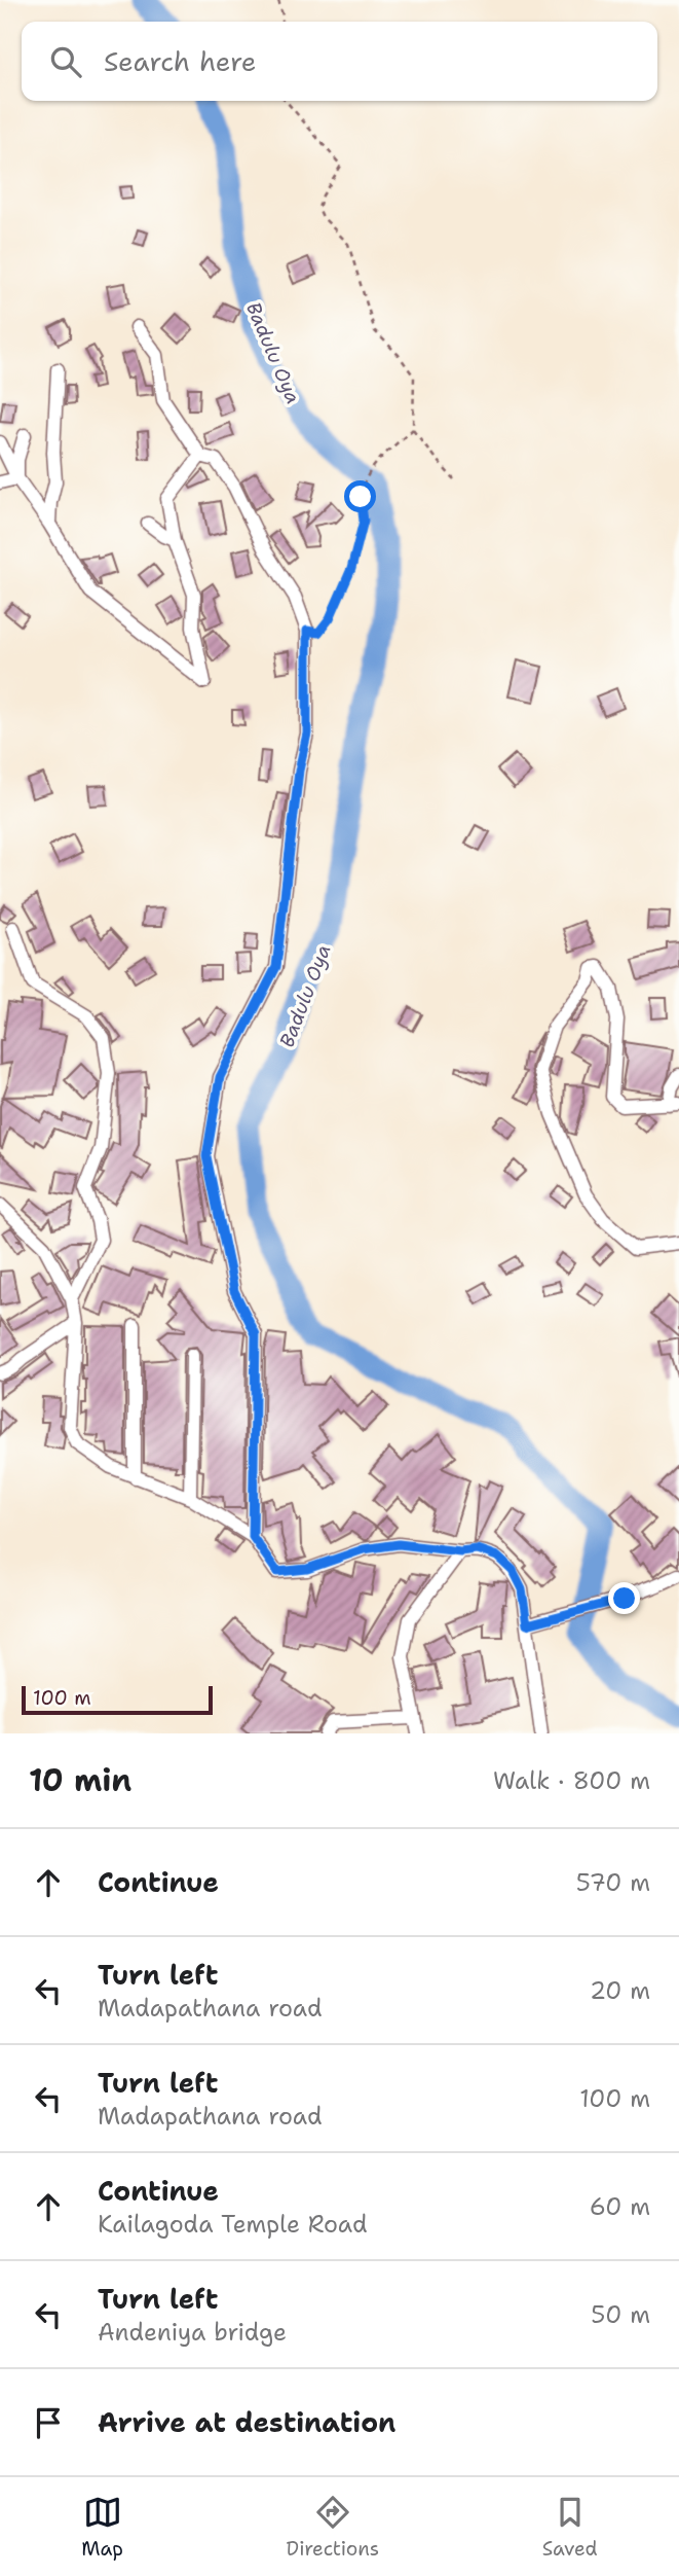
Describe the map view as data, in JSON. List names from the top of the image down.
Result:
{
  "water": ["Badulu Oya"],
  "scale_bar": "100 m",
  "page": {
    "search": "Search here",
    "scale": "100 m",
    "heading": ["10 min", "Walk · 800 m"],
    "list": [
      ["Continue", "570 m"],
      ["Turn left", "Madapathana road", "20 m"],
      ["Turn left", "Madapathana road", "100 m"],
      ["Continue", "Kailagoda Temple Road", "60 m"],
      ["Turn left", "Andeniya bridge", "50 m"],
      "Arrive at destination"
    ],
    "nav": ["Map", "Directions", "Saved"]
  }
}
